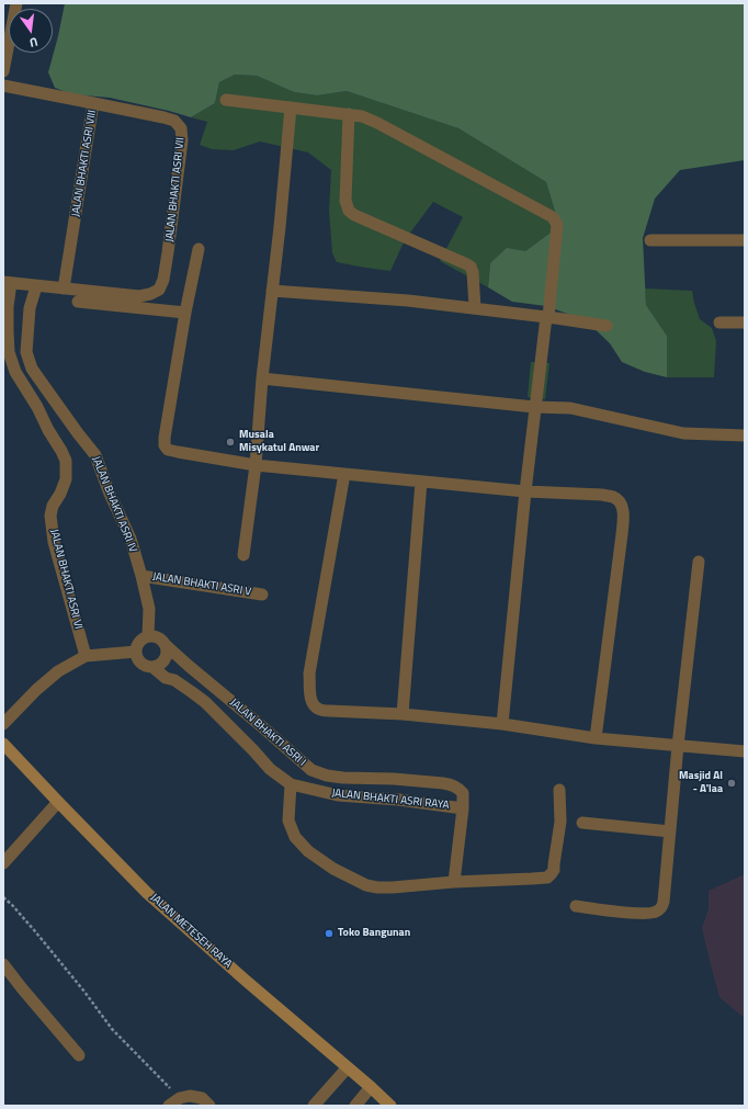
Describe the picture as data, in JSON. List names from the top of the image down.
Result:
{
  "streets": {
    "main road": ["JALAN METESEH RAYA"],
    "street": [
      "JALAN BHAKTI ASRI VIII",
      "JALAN BHAKTI ASRI VII",
      "JALAN BHAKTI ASRI IV",
      "JALAN BHAKTI ASRI VI",
      "JALAN BHAKTI ASRI V",
      "JALAN BHAKTI ASRI I",
      "JALAN BHAKTI ASRI RAYA"
    ]
  },
  "crossings": [
    ["JALAN BHAKTI ASRI VIII", "JALAN BHAKTI ASRI VII"],
    ["JALAN BHAKTI ASRI IV", "JALAN BHAKTI ASRI V"],
    ["JALAN BHAKTI ASRI IV", "JALAN BHAKTI ASRI I"],
    ["JALAN BHAKTI ASRI IV", "JALAN BHAKTI ASRI RAYA"],
    ["JALAN BHAKTI ASRI I", "JALAN BHAKTI ASRI RAYA"]
  ],
  "places": ["Musala Misykatul Anwar", "Masjid Al - A'laa", "Toko Bangunan"],
  "north": "bottom"
}
